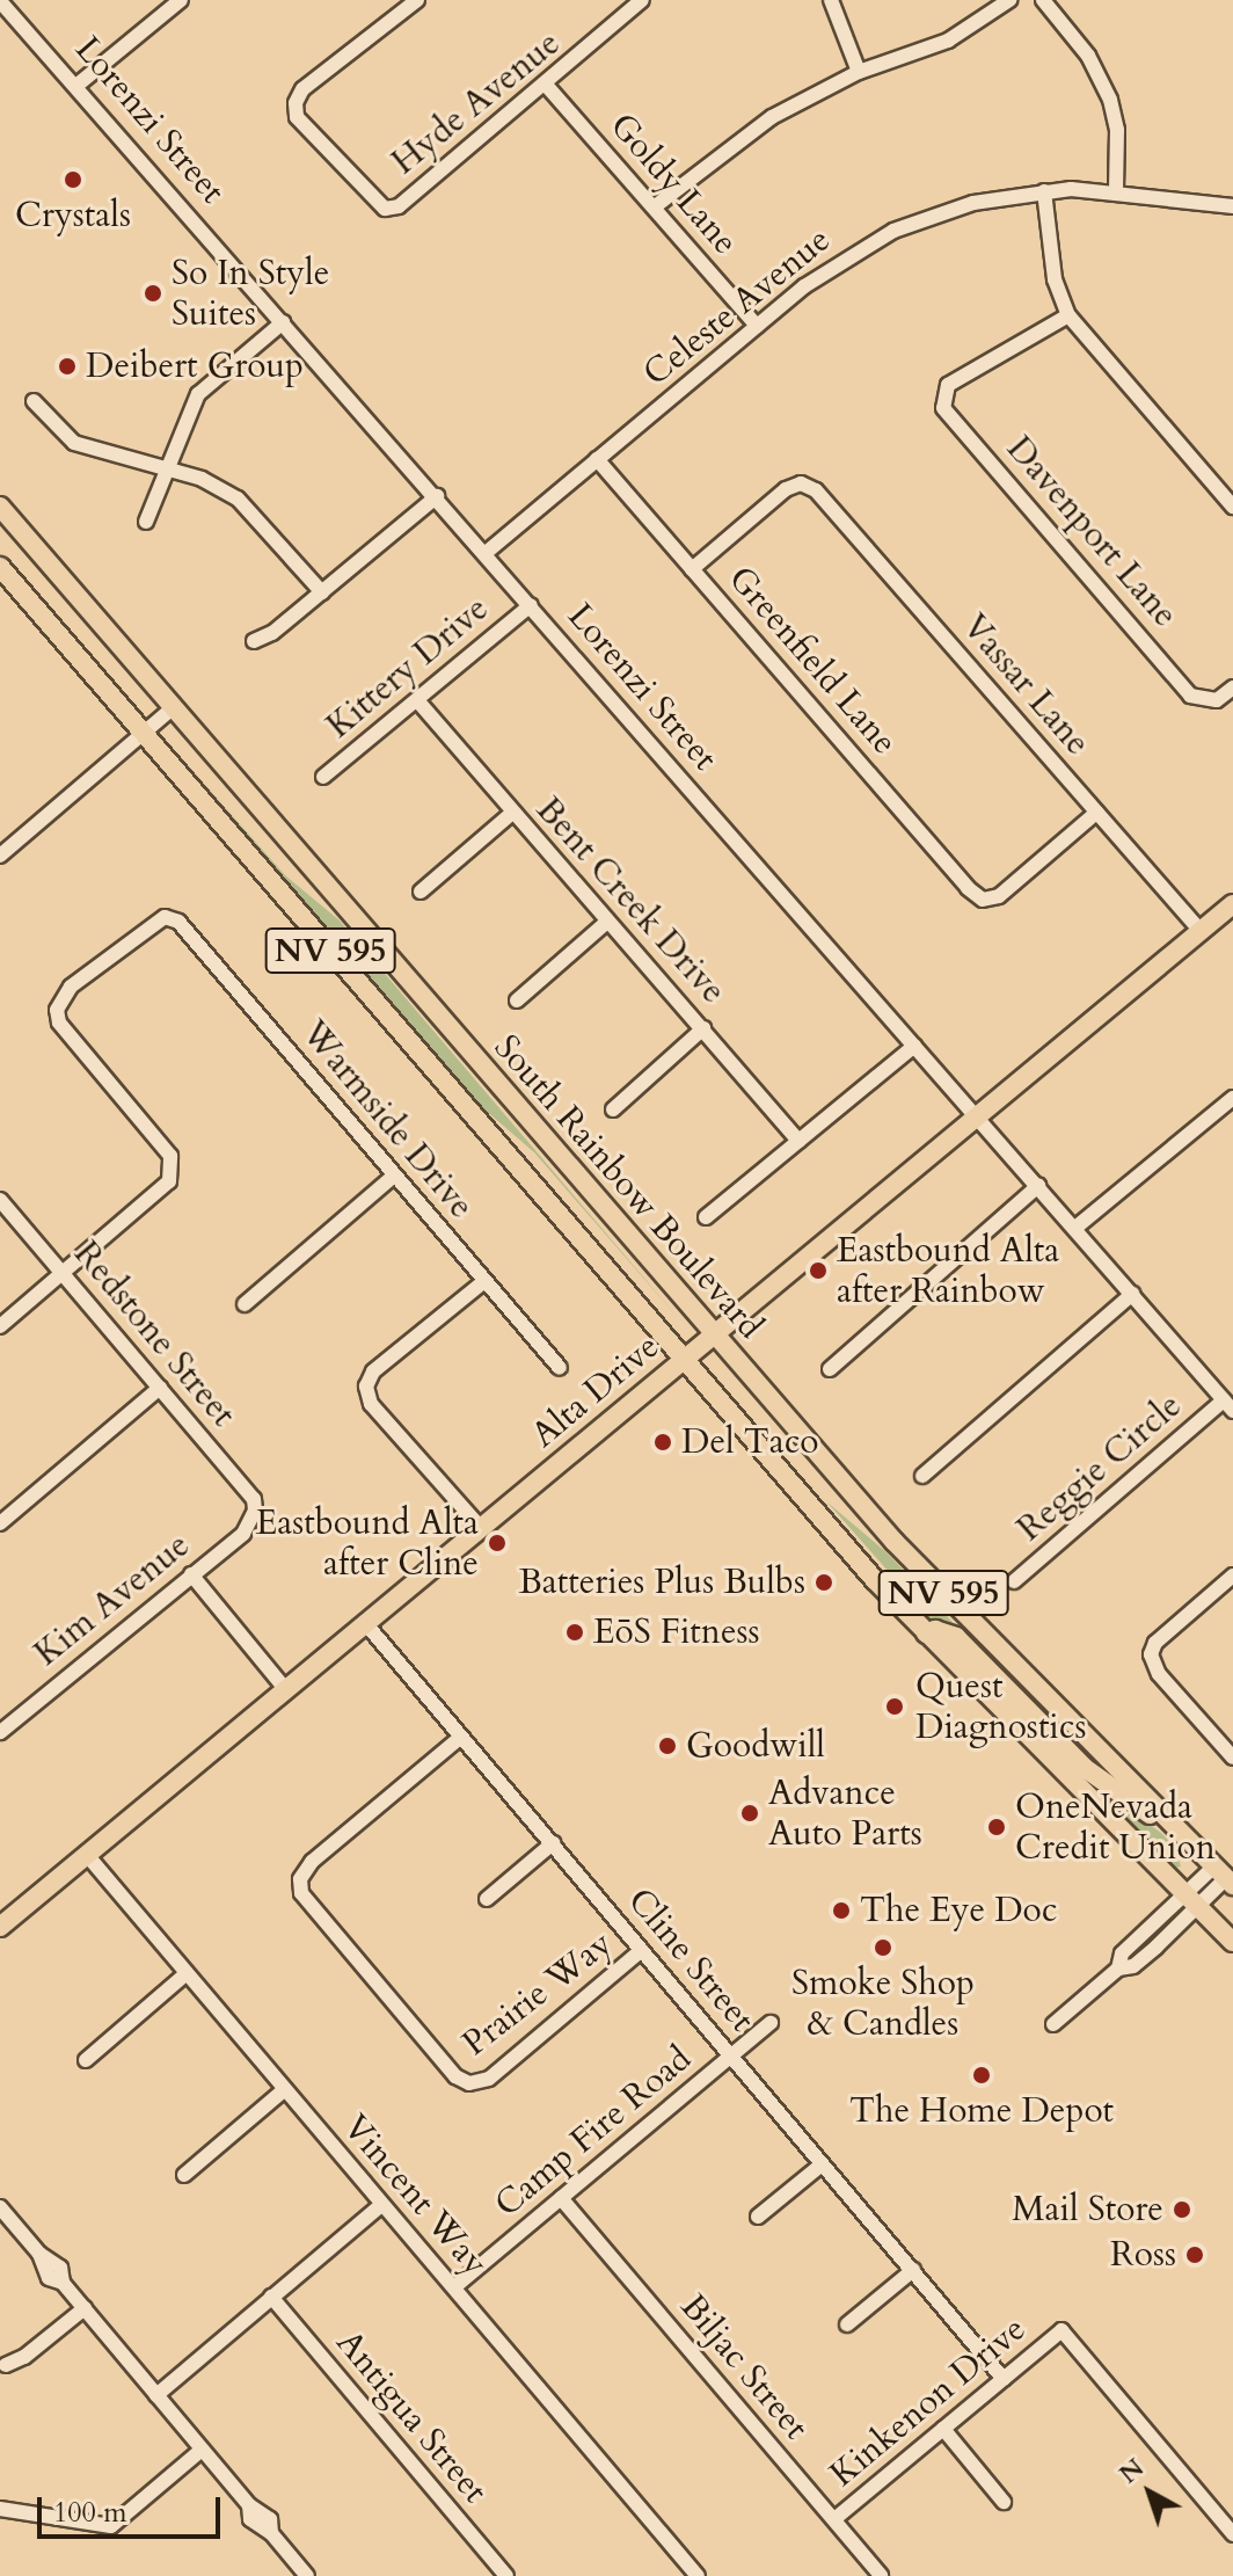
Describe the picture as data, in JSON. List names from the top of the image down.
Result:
{
  "streets": {
    "main road": ["NV 595", "South Rainbow Boulevard", "Alta Drive"],
    "street": [
      "Hyde Avenue",
      "Lorenzi Street",
      "Goldy Lane",
      "Celeste Avenue",
      "Davenport Lane",
      "Greenfield Lane",
      "Kittery Drive",
      "Vassar Lane",
      "Bent Creek Drive",
      "Warmside Drive",
      "Redstone Street",
      "Reggie Circle",
      "Kim Avenue",
      "Cline Street",
      "Prairie Way",
      "Camp Fire Road",
      "Vincent Way",
      "Biljac Street",
      "Kinkenon Drive",
      "Antigua Street"
    ]
  },
  "crossings": [
    ["Hyde Avenue", "Goldy Lane"],
    ["Lorenzi Street", "Celeste Avenue"],
    ["Lorenzi Street", "Kittery Drive"],
    ["Lorenzi Street", "Alta Drive"],
    ["Lorenzi Street", "Reggie Circle"],
    ["Goldy Lane", "Celeste Avenue"],
    ["Celeste Avenue", "Greenfield Lane"],
    ["Greenfield Lane", "Vassar Lane"],
    ["Kittery Drive", "Bent Creek Drive"],
    ["Vassar Lane", "Alta Drive"],
    ["Warmside Drive", "Redstone Street"],
    ["South Rainbow Boulevard", "Alta Drive"],
    ["Redstone Street", "Kim Avenue"],
    ["Alta Drive", "Cline Street"],
    ["Alta Drive", "Vincent Way"],
    ["Cline Street", "Prairie Way"],
    ["Cline Street", "Camp Fire Road"],
    ["Cline Street", "Kinkenon Drive"],
    ["Camp Fire Road", "Vincent Way"],
    ["Camp Fire Road", "Biljac Street"],
    ["Biljac Street", "Kinkenon Drive"]
  ],
  "places": [
    "Crystals",
    "So In Style Suites",
    "Deibert Group",
    "Eastbound Alta after Rainbow",
    "Del Taco",
    "Eastbound Alta after Cline",
    "Batteries Plus Bulbs",
    "EōS Fitness",
    "Quest Diagnostics",
    "Goodwill",
    "Advance Auto Parts",
    "OneNevada Credit Union",
    "The Eye Doc",
    "Smoke Shop & Candles",
    "The Home Depot",
    "Mail Store",
    "Ross"
  ],
  "scale_bar": "100 m",
  "north": "top left"
}
